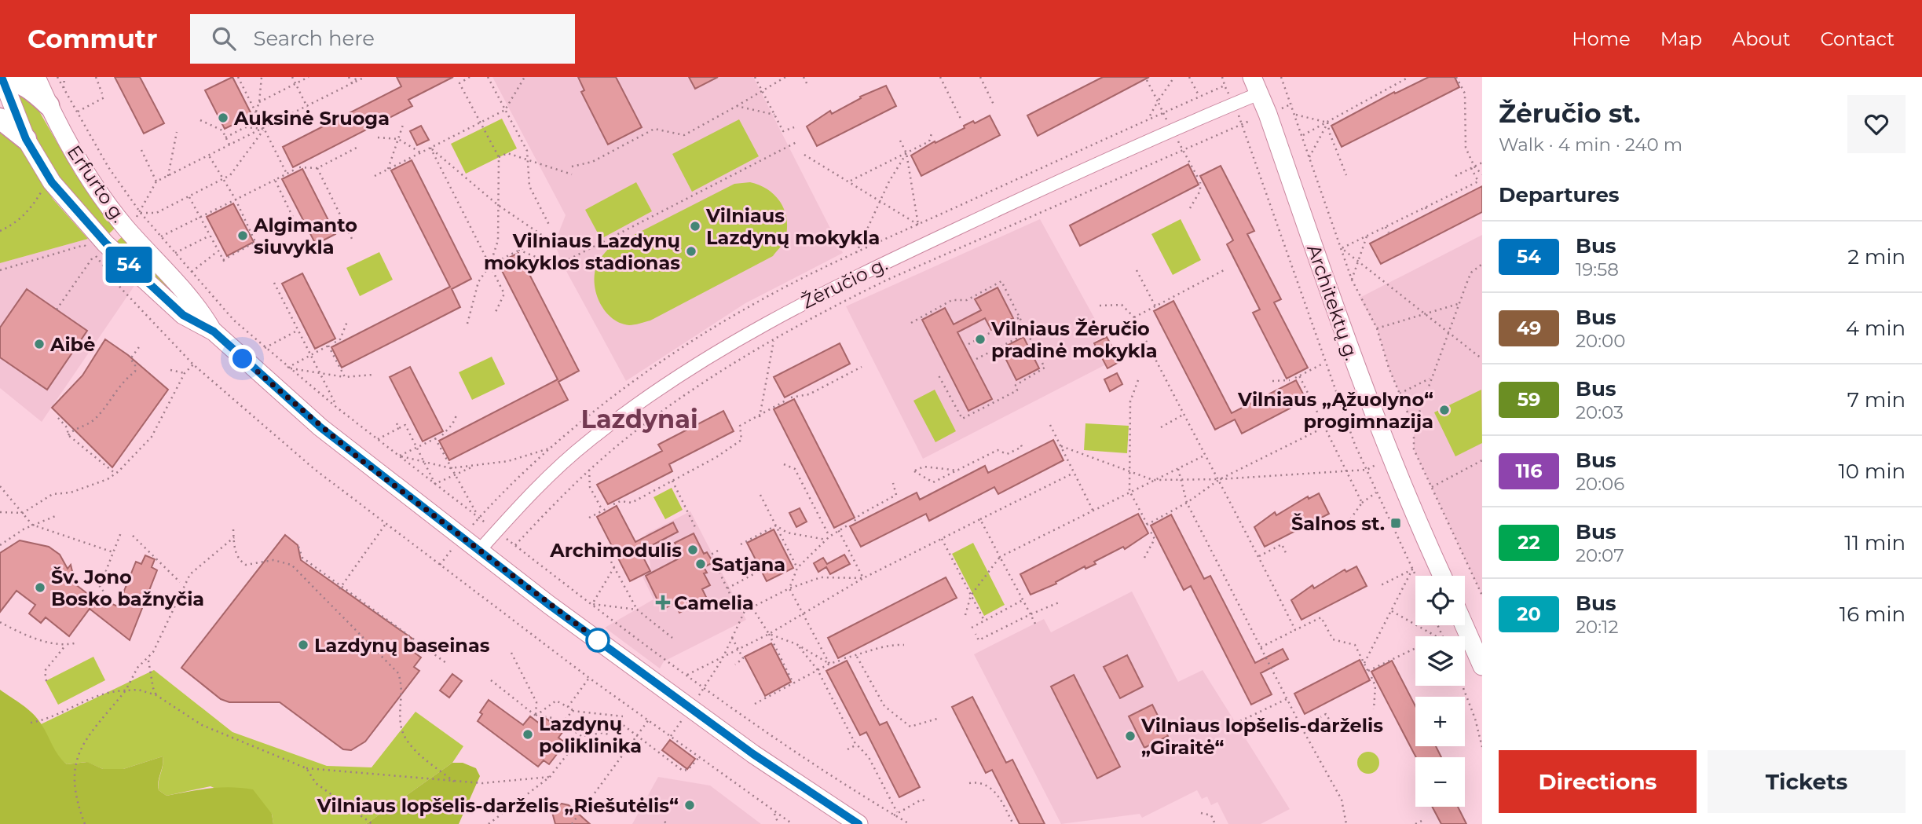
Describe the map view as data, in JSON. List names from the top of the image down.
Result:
{
  "streets": {
    "street": ["Erfurto g.", "Žėručio g.", "Architektų g."]
  },
  "crossings": [
    ["Erfurto g.", "Žėručio g."],
    ["Žėručio g.", "Architektų g."]
  ],
  "districts": ["Lazdynai"],
  "places": {
    "other": [
      "Auksinė Sruoga",
      "Vilniaus Lazdynų mokykla",
      "Algimanto siuvykla",
      "Vilniaus Lazdynų mokyklos stadionas",
      "Vilniaus Žėručio pradinė mokykla",
      "Aibė",
      "Vilniaus „Ąžuolyno“ progimnazija",
      "Archimodulis",
      "Satjana",
      "Šv. Jono Bosko bažnyčia",
      "Lazdynų baseinas",
      "Lazdynų poliklinika",
      "Vilniaus lopšelis-darželis „Giraitė“",
      "Vilniaus lopšelis-darželis „Riešutėlis“"
    ],
    "transit": ["Šalnos st."],
    "health": ["Camelia"]
  },
  "lines": ["bus line 54"],
  "page": {
    "header": "Commutr",
    "search": "Search here",
    "nav": [
      "Home",
      "Map",
      "About",
      "Contact"
    ],
    "on_map": "54",
    "heading": [
      ["Žėručio st.", "Walk · 4 min · 240 m"],
      "Departures"
    ],
    "list": [
      {
        "mark": "54",
        "name": "Bus",
        "note": "19:58",
        "value": "2 min"
      },
      {
        "mark": "49",
        "name": "Bus",
        "note": "20:00",
        "value": "4 min"
      },
      {
        "mark": "59",
        "name": "Bus",
        "note": "20:03",
        "value": "7 min"
      },
      {
        "mark": "116",
        "name": "Bus",
        "note": "20:06",
        "value": "10 min"
      },
      {
        "mark": "22",
        "name": "Bus",
        "note": "20:07",
        "value": "11 min"
      },
      {
        "mark": "20",
        "name": "Bus",
        "note": "20:12",
        "value": "16 min"
      }
    ],
    "map_buttons": ["+", "−"],
    "buttons": ["Directions", "Tickets"]
  }
}
